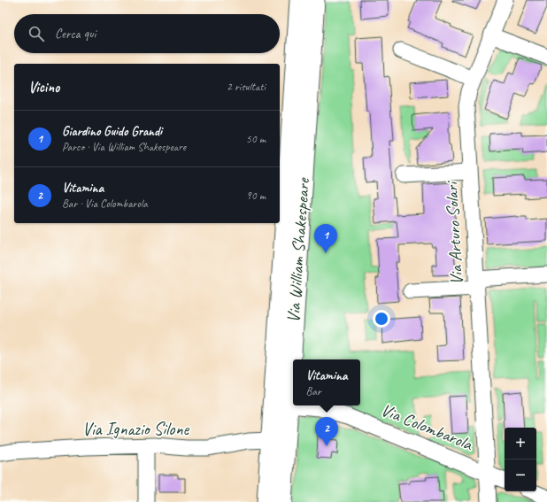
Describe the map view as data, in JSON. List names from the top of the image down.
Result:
{
  "streets": {
    "main road": ["Via William Shakespeare"],
    "street": ["Via Arturo Solari", "Via Colombarola", "Via Ignazio Silone"]
  },
  "crossings": [
    ["Via Arturo Solari", "Via Colombarola"],
    ["Via William Shakespeare", "Via Colombarola"],
    ["Via William Shakespeare", "Via Ignazio Silone"]
  ],
  "page": {
    "search": "Cerca qui",
    "heading": ["Vicino", "2 risultati"],
    "list": [
      {
        "mark": "1",
        "name": "Giardino Guido Grandi",
        "note": "Parco · Via William Shakespeare",
        "value": "50 m"
      },
      {
        "mark": "2",
        "name": "Vitamina",
        "note": "Bar · Via Colombarola",
        "value": "90 m"
      }
    ],
    "pins": ["1", "2"],
    "popup": ["Vitamina", "Bar"],
    "map_buttons": ["+", "−"]
  }
}
